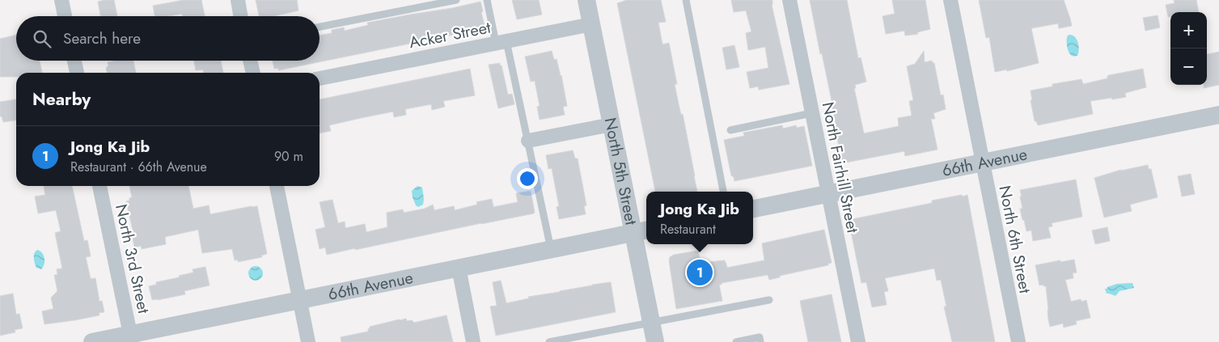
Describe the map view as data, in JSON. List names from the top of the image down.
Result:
{
  "streets": {
    "street": [
      "Acker Street",
      "66th Avenue",
      "North Fairhill Street",
      "North 5th Street",
      "North 6th Street",
      "North 3rd Street"
    ]
  },
  "crossings": [
    ["Acker Street", "North 5th Street"],
    ["66th Avenue", "North Fairhill Street"],
    ["66th Avenue", "North 5th Street"],
    ["66th Avenue", "North 6th Street"],
    ["66th Avenue", "North 3rd Street"]
  ],
  "page": {
    "map_buttons": ["+", "−"],
    "search": "Search here",
    "heading": "Nearby",
    "list": [
      {
        "mark": "1",
        "name": "Jong Ka Jib",
        "note": "Restaurant · 66th Avenue",
        "value": "90 m"
      }
    ],
    "popup": ["Jong Ka Jib", "Restaurant"],
    "pins": "1"
  }
}
